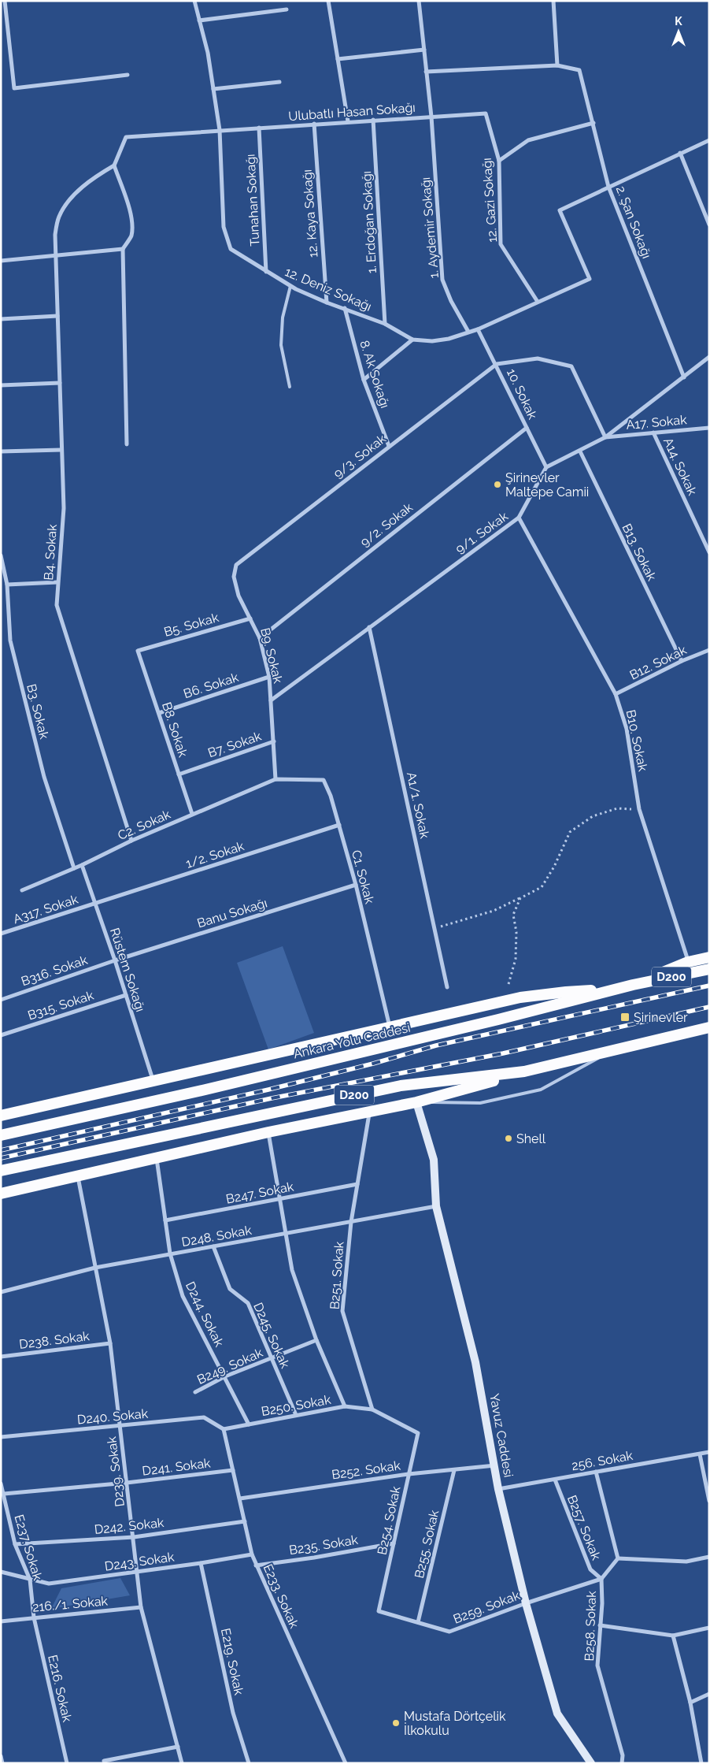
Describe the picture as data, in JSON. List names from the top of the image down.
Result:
{
  "streets": {
    "highway": ["D200", "Ankara Yolu Caddesi"],
    "main road": ["Yavuz Caddesi"],
    "street": [
      "Ulubatlı Hasan Sokağı",
      "Tunahan Sokağı",
      "12. Gazi Sokağı",
      "12. Kaya Sokağı",
      "1. Erdoğan Sokağı",
      "2. Şan Sokağı",
      "1. Aydemir Sokağı",
      "12. Deniz Sokağı",
      "8. Ak Sokağı",
      "10. Sokak",
      "A17. Sokak",
      "9/3. Sokak",
      "A14. Sokak",
      "9/2. Sokak",
      "9/1. Sokak",
      "B4. Sokak",
      "B13. Sokak",
      "B5. Sokak",
      "B9. Sokak",
      "B12. Sokak",
      "B6. Sokak",
      "B3. Sokak",
      "B8. Sokak",
      "B10. Sokak",
      "B7. Sokak",
      "A1/1. Sokak",
      "C2. Sokak",
      "1/2. Sokak",
      "C1. Sokak",
      "A317. Sokak",
      "Banu Sokağı",
      "Rüstem Sokağı",
      "B316. Sokak",
      "B315. Sokak",
      "B247. Sokak",
      "D248. Sokak",
      "B251. Sokak",
      "D244. Sokak",
      "D245. Sokak",
      "D238. Sokak",
      "B249. Sokak",
      "B250. Sokak",
      "D240. Sokak",
      "256. Sokak",
      "D241. Sokak",
      "B252. Sokak",
      "D239. Sokak",
      "B254. Sokak",
      "D242. Sokak",
      "B257. Sokak",
      "B255. Sokak",
      "B235. Sokak",
      "E237. Sokak",
      "D243. Sokak",
      "E233. Sokak",
      "216./1. Sokak",
      "B259. Sokak",
      "B258. Sokak",
      "E219. Sokak",
      "E216. Sokak"
    ]
  },
  "crossings": [
    ["Ulubatlı Hasan Sokağı", "Tunahan Sokağı"],
    ["Ulubatlı Hasan Sokağı", "12. Gazi Sokağı"],
    ["Ulubatlı Hasan Sokağı", "12. Kaya Sokağı"],
    ["Ulubatlı Hasan Sokağı", "1. Erdoğan Sokağı"],
    ["Ulubatlı Hasan Sokağı", "1. Aydemir Sokağı"],
    ["Ulubatlı Hasan Sokağı", "12. Deniz Sokağı"],
    ["Ulubatlı Hasan Sokağı", "B4. Sokak"],
    ["Tunahan Sokağı", "12. Deniz Sokağı"],
    ["12. Gazi Sokağı", "12. Deniz Sokağı"],
    ["12. Kaya Sokağı", "12. Deniz Sokağı"],
    ["1. Erdoğan Sokağı", "12. Deniz Sokağı"],
    ["2. Şan Sokağı", "12. Deniz Sokağı"],
    ["1. Aydemir Sokağı", "12. Deniz Sokağı"],
    ["12. Deniz Sokağı", "8. Ak Sokağı"],
    ["12. Deniz Sokağı", "10. Sokak"],
    ["8. Ak Sokağı", "9/3. Sokak"],
    ["10. Sokak", "9/3. Sokak"],
    ["10. Sokak", "9/2. Sokak"],
    ["10. Sokak", "9/1. Sokak"],
    ["A17. Sokak", "A14. Sokak"],
    ["9/3. Sokak", "B9. Sokak"],
    ["9/2. Sokak", "B9. Sokak"],
    ["9/1. Sokak", "B9. Sokak"],
    ["9/1. Sokak", "B10. Sokak"],
    ["9/1. Sokak", "A1/1. Sokak"],
    ["B4. Sokak", "C2. Sokak"],
    ["B13. Sokak", "B12. Sokak"],
    ["B5. Sokak", "B9. Sokak"],
    ["B5. Sokak", "B8. Sokak"],
    ["B9. Sokak", "B6. Sokak"],
    ["B9. Sokak", "B7. Sokak"],
    ["B9. Sokak", "C2. Sokak"],
    ["B9. Sokak", "C1. Sokak"],
    ["B12. Sokak", "B10. Sokak"],
    ["B6. Sokak", "B8. Sokak"],
    ["B3. Sokak", "C2. Sokak"],
    ["B8. Sokak", "B7. Sokak"],
    ["B8. Sokak", "C2. Sokak"],
    ["C2. Sokak", "C1. Sokak"],
    ["C2. Sokak", "Rüstem Sokağı"],
    ["1/2. Sokak", "C1. Sokak"],
    ["1/2. Sokak", "A317. Sokak"],
    ["1/2. Sokak", "Rüstem Sokağı"],
    ["C1. Sokak", "Banu Sokağı"],
    ["A317. Sokak", "Rüstem Sokağı"],
    ["Banu Sokağı", "Rüstem Sokağı"],
    ["Banu Sokağı", "B316. Sokak"],
    ["Rüstem Sokağı", "B316. Sokak"],
    ["Rüstem Sokağı", "B315. Sokak"],
    ["B247. Sokak", "B251. Sokak"],
    ["B247. Sokak", "D244. Sokak"],
    ["D248. Sokak", "B251. Sokak"],
    ["D248. Sokak", "D244. Sokak"],
    ["D248. Sokak", "D245. Sokak"],
    ["D248. Sokak", "Yavuz Caddesi"],
    ["D248. Sokak", "D239. Sokak"],
    ["B251. Sokak", "B250. Sokak"],
    ["B251. Sokak", "B254. Sokak"],
    ["D244. Sokak", "B249. Sokak"],
    ["D244. Sokak", "B250. Sokak"],
    ["D245. Sokak", "B249. Sokak"],
    ["D245. Sokak", "B250. Sokak"],
    ["D238. Sokak", "D239. Sokak"],
    ["B250. Sokak", "D240. Sokak"],
    ["B250. Sokak", "B254. Sokak"],
    ["B250. Sokak", "E233. Sokak"],
    ["D240. Sokak", "D239. Sokak"],
    ["D240. Sokak", "E233. Sokak"],
    ["Yavuz Caddesi", "256. Sokak"],
    ["Yavuz Caddesi", "B252. Sokak"],
    ["Yavuz Caddesi", "B259. Sokak"],
    ["256. Sokak", "B257. Sokak"],
    ["D241. Sokak", "D239. Sokak"],
    ["D241. Sokak", "E237. Sokak"],
    ["D241. Sokak", "E233. Sokak"],
    ["B252. Sokak", "B254. Sokak"],
    ["B252. Sokak", "B255. Sokak"],
    ["B252. Sokak", "E233. Sokak"],
    ["D239. Sokak", "D242. Sokak"],
    ["D239. Sokak", "D243. Sokak"],
    ["D239. Sokak", "216./1. Sokak"],
    ["B254. Sokak", "B235. Sokak"],
    ["B254. Sokak", "B259. Sokak"],
    ["D242. Sokak", "E237. Sokak"],
    ["D242. Sokak", "E233. Sokak"],
    ["B257. Sokak", "B259. Sokak"],
    ["B257. Sokak", "B258. Sokak"],
    ["B255. Sokak", "B259. Sokak"],
    ["B235. Sokak", "E233. Sokak"],
    ["E237. Sokak", "D243. Sokak"],
    ["E237. Sokak", "216./1. Sokak"],
    ["E237. Sokak", "E216. Sokak"],
    ["D243. Sokak", "E233. Sokak"],
    ["D243. Sokak", "E219. Sokak"],
    ["216./1. Sokak", "E216. Sokak"],
    ["B259. Sokak", "B258. Sokak"]
  ],
  "places": {
    "other": ["Şirinevler Maltepe Camii", "Shell", "Mustafa Dörtçelik İlkokulu"],
    "transit": ["Şirinevler"]
  },
  "north": "top"
}
